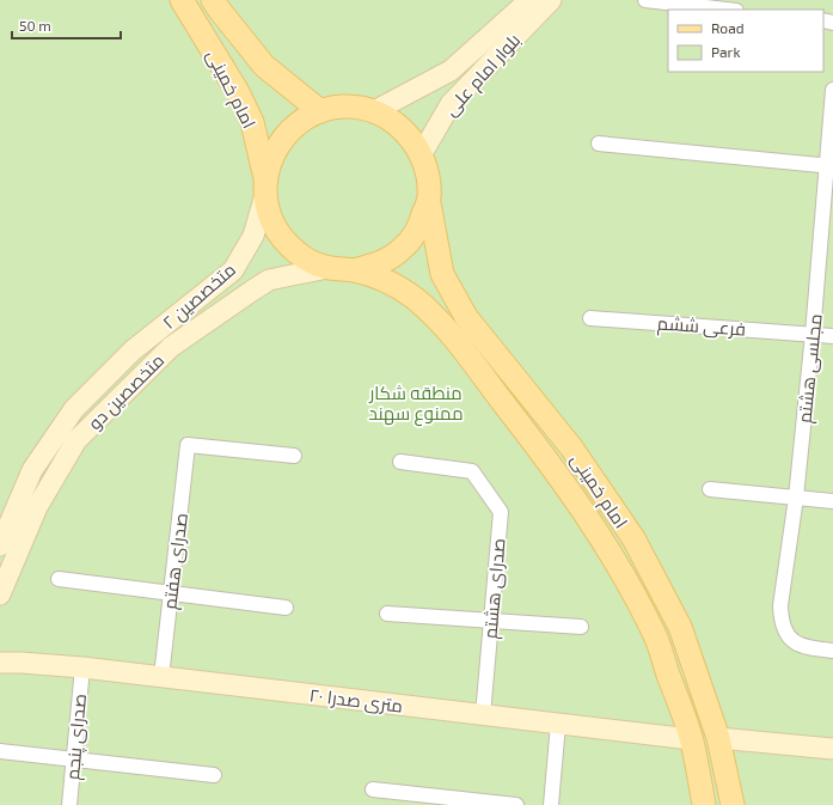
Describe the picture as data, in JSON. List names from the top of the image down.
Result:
{
  "streets": {
    "main road": ["امام خمینی"],
    "street": [
      "بلوار امام علی",
      "متخصصین ۲",
      "فرعی ششم",
      "مجلسی هشتم",
      "متخصصین دو",
      "صدرای هفتم",
      "صدرای هشتم",
      "۲۰ متری صدرا",
      "صدرای پنجم"
    ]
  },
  "crossings": [
    ["بلوار امام علی", "امام خمینی"],
    ["بلوار امام علی", "متخصصین ۲"],
    ["بلوار امام علی", "متخصصین دو"],
    ["امام خمینی", "متخصصین ۲"],
    ["امام خمینی", "متخصصین دو"],
    ["امام خمینی", "۲۰ متری صدرا"],
    ["متخصصین ۲", "متخصصین دو"],
    ["فرعی ششم", "مجلسی هشتم"],
    ["صدرای هفتم", "۲۰ متری صدرا"],
    ["صدرای هشتم", "۲۰ متری صدرا"],
    ["۲۰ متری صدرا", "صدرای پنجم"]
  ],
  "parks": ["منطقه شکار ممنوع سهند"],
  "legend": ["Road", "Park"],
  "scale_bar": "50 m"
}
